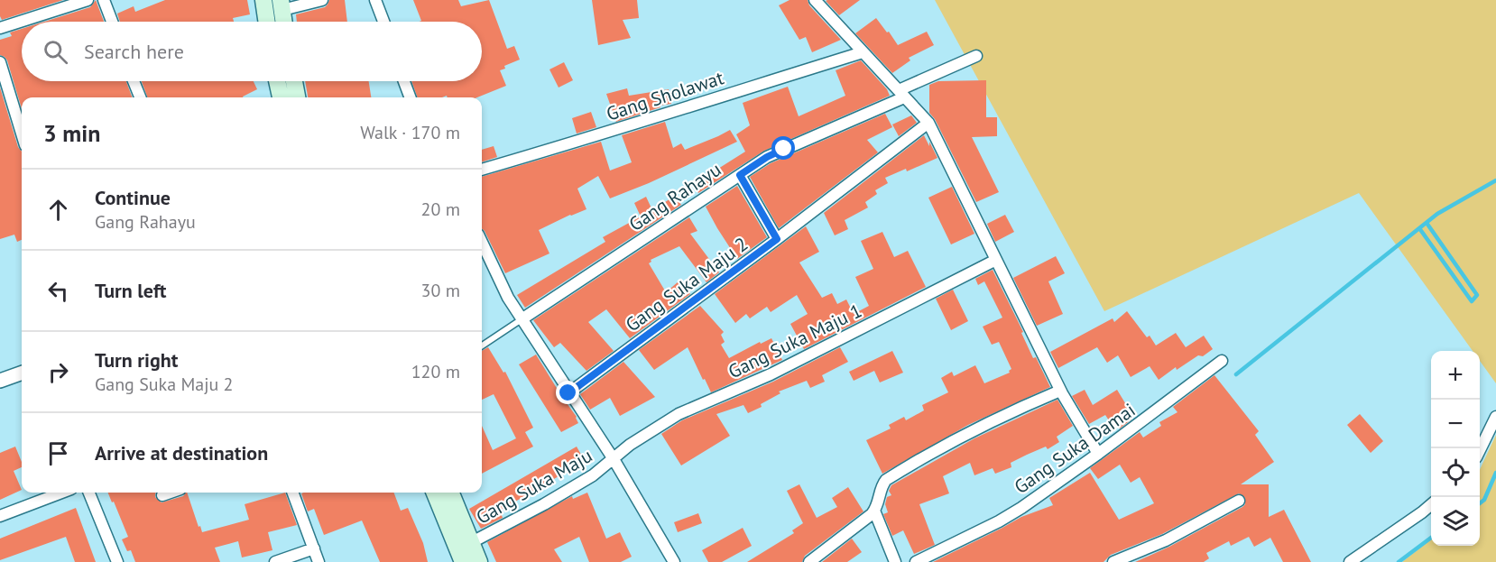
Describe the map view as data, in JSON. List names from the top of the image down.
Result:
{
  "streets": {
    "street": [
      "Gang Sholawat",
      "Gang Rahayu",
      "Gang Suka Maju 2",
      "Gang Suka Maju 1",
      "Gang Suka Damai",
      "Gang Suka Maju"
    ]
  },
  "crossings": [
    ["Gang Suka Maju 1", "Gang Suka Maju"]
  ],
  "page": {
    "search": "Search here",
    "heading": ["3 min", "Walk · 170 m"],
    "list": [
      ["Continue", "Gang Rahayu", "20 m"],
      ["Turn left", "30 m"],
      ["Turn right", "Gang Suka Maju 2", "120 m"],
      "Arrive at destination"
    ],
    "map_buttons": ["+", "−"]
  }
}
